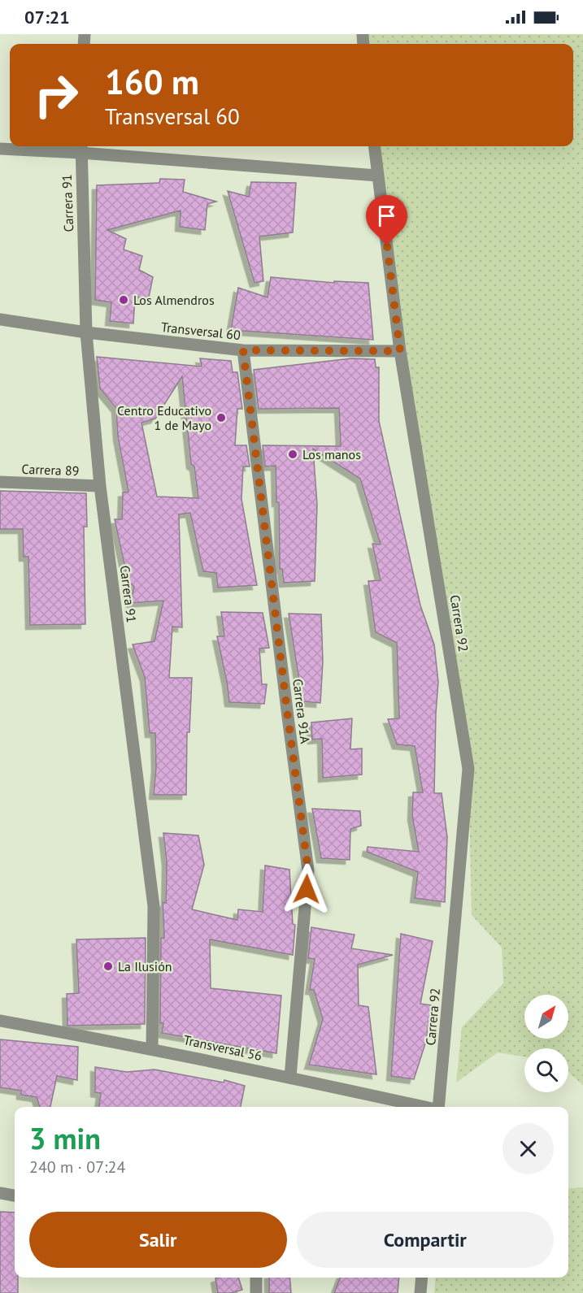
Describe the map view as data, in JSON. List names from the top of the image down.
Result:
{
  "streets": {
    "street": [
      "Carrera 91",
      "Transversal 60",
      "Carrera 89",
      "Carrera 92",
      "Carrera 91A",
      "Transversal 56"
    ]
  },
  "crossings": [
    ["Carrera 91", "Transversal 60"],
    ["Carrera 91", "Carrera 89"],
    ["Carrera 91", "Transversal 56"],
    ["Transversal 60", "Carrera 92"],
    ["Transversal 60", "Carrera 91A"],
    ["Carrera 91A", "Transversal 56"]
  ],
  "places": [
    "Los Almendros",
    "Centro Educativo 1 de Mayo",
    "Los manos",
    "La Ilusión"
  ],
  "north": "top right",
  "page": {
    "status": "07:21",
    "turn": ["160 m", "Transversal 60"],
    "heading": ["3 min", "240 m · 07:24"],
    "buttons": ["Salir", "Compartir"]
  }
}
